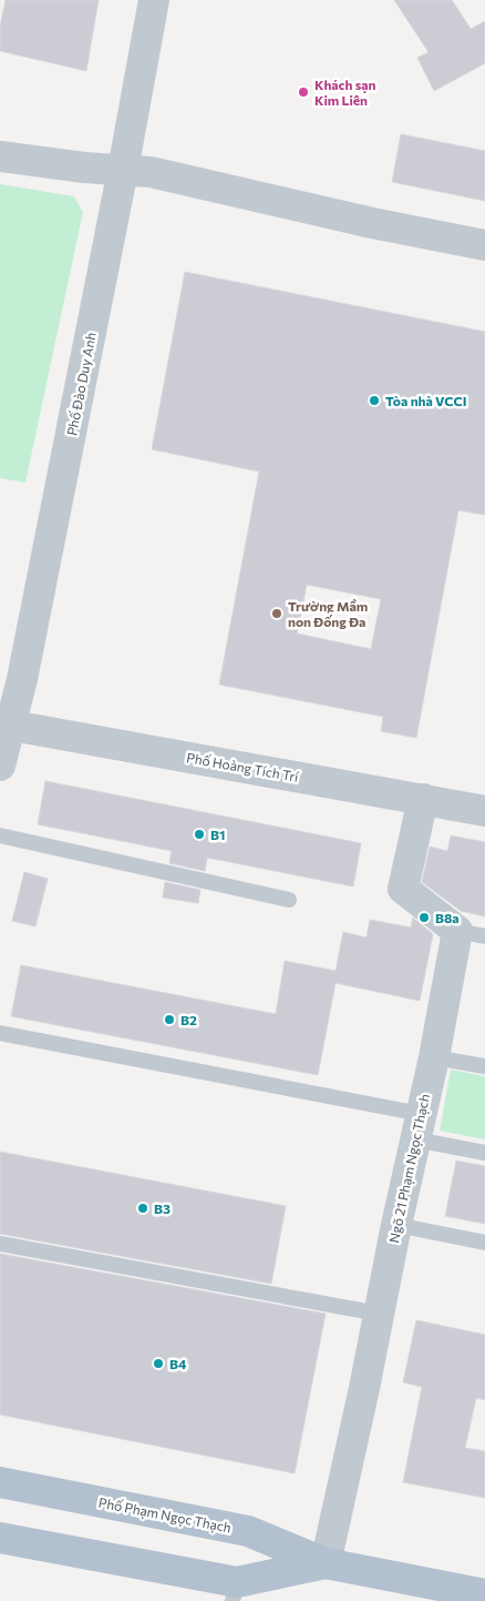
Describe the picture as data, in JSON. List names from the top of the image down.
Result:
{
  "streets": {
    "main road": ["Phố Phạm Ngọc Thạch"],
    "street": ["Phố Đào Duy Anh", "Phố Hoàng Tích Trí", "Ngõ 21 Phạm Ngọc Thạch"]
  },
  "crossings": [
    ["Phố Đào Duy Anh", "Phố Hoàng Tích Trí"],
    ["Phố Hoàng Tích Trí", "Ngõ 21 Phạm Ngọc Thạch"],
    ["Ngõ 21 Phạm Ngọc Thạch", "Phố Phạm Ngọc Thạch"]
  ],
  "places": [
    "Khách sạn Kim Liên",
    "Tòa nhà VCCI",
    "Trường Mầm non Đống Đa",
    "B1",
    "B8a",
    "B2",
    "B3",
    "B4"
  ]
}
